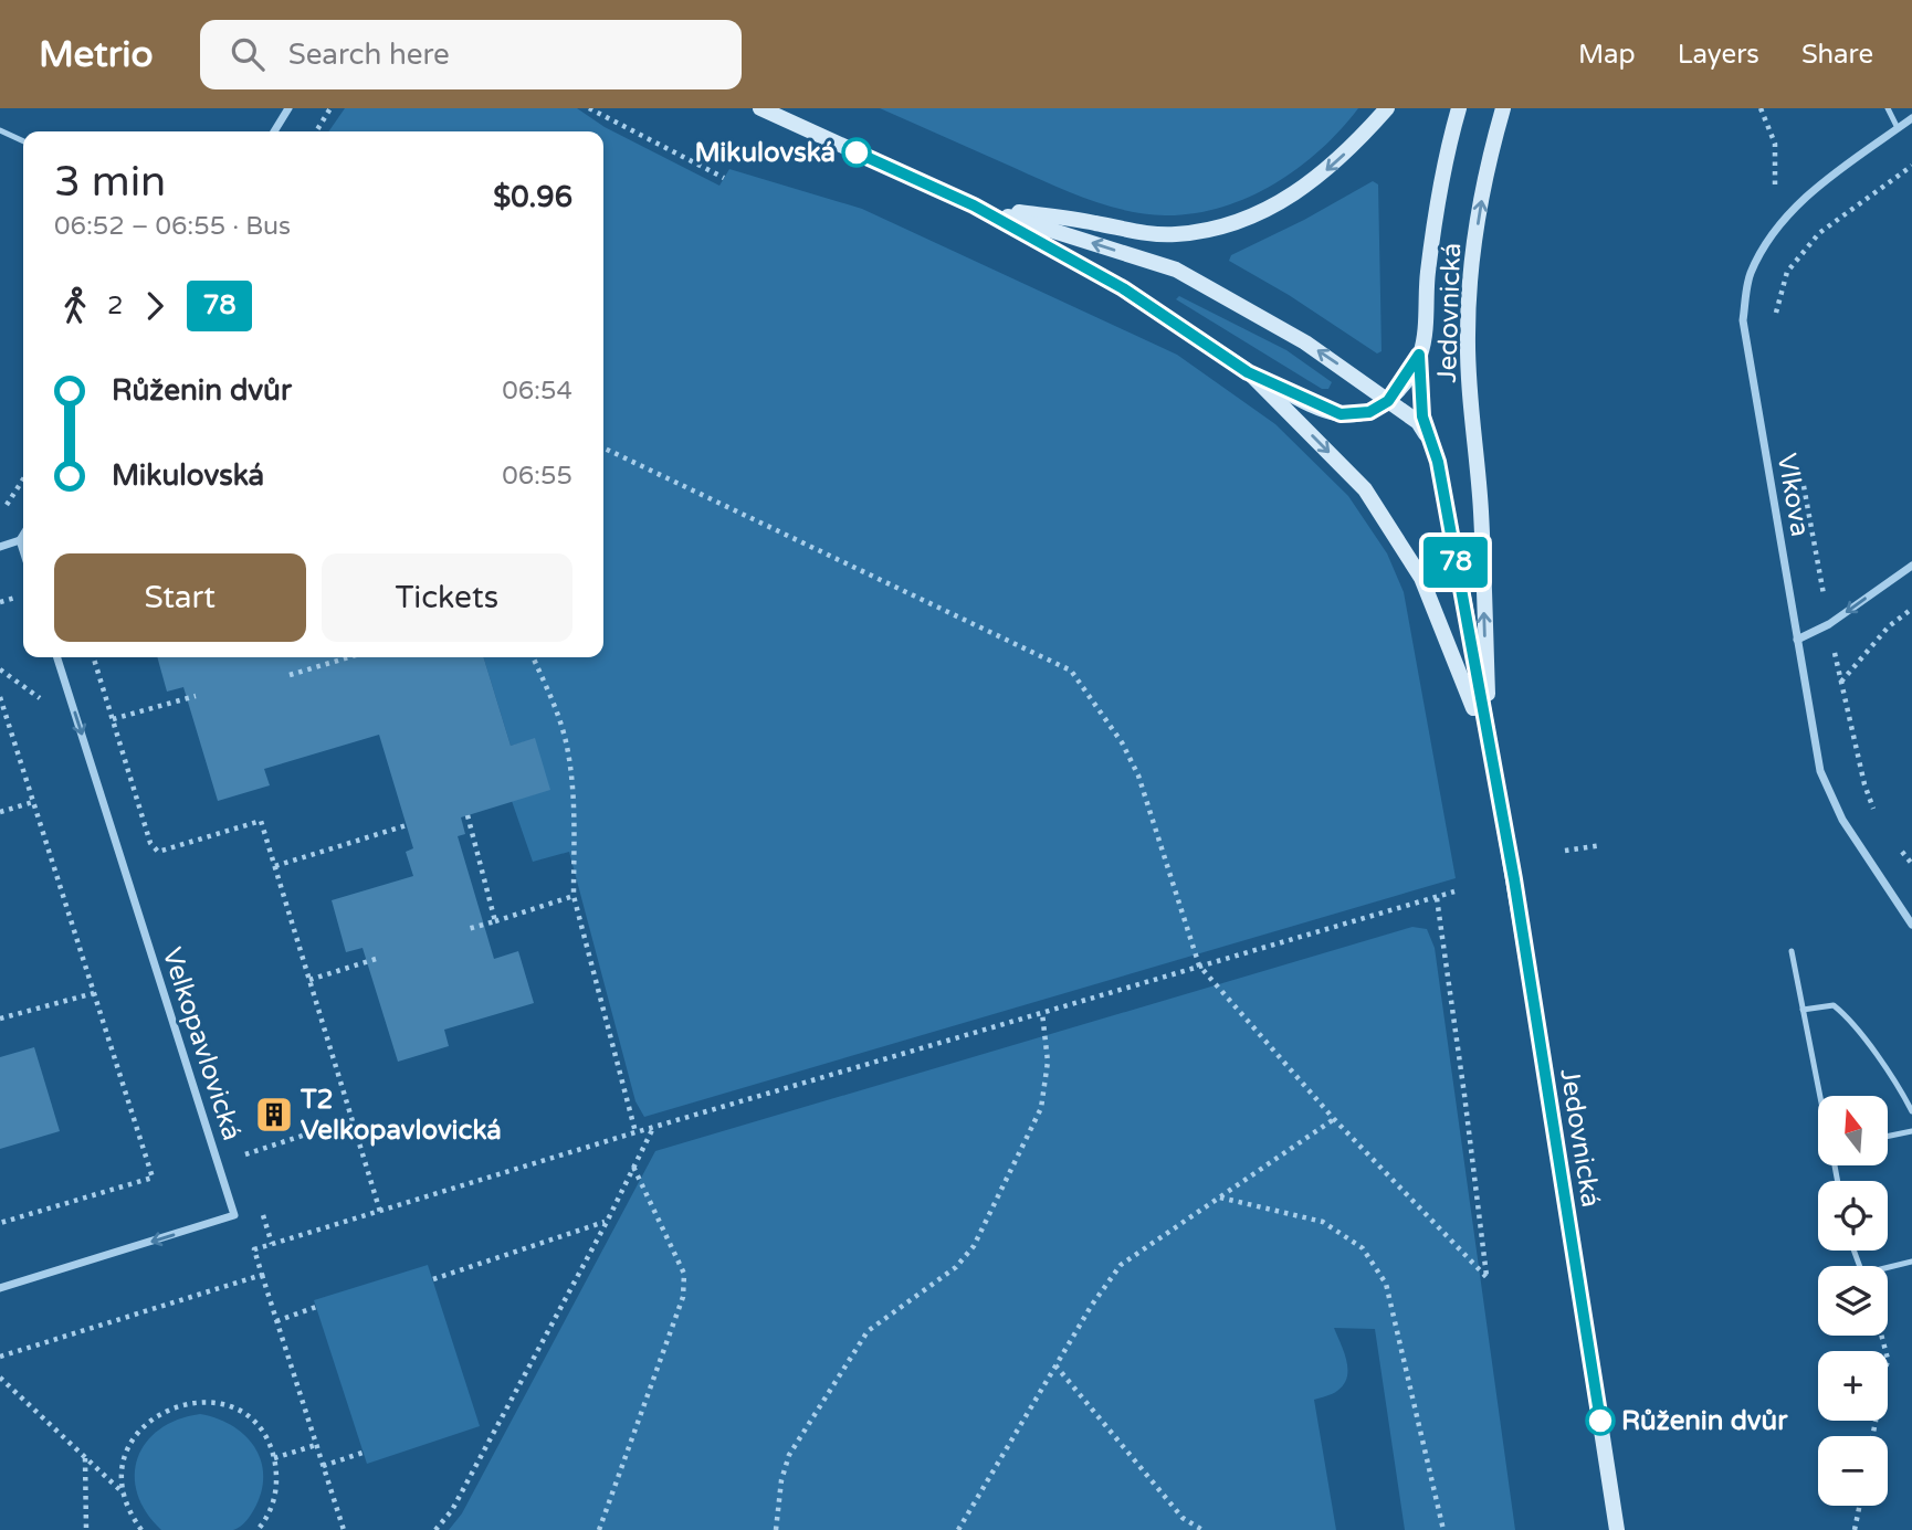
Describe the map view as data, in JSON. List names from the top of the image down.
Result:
{
  "streets": {
    "main road": ["Jedovnická"],
    "street": ["Vlkova", "Velkopavlovická"]
  },
  "places": {
    "other": ["Mikulovská", "Růženin dvůr"],
    "building": ["T2 Velkopavlovická"]
  },
  "lines": ["bus line 78"],
  "north": "top",
  "page": {
    "header": "Metrio",
    "search": "Search here",
    "nav": ["Map", "Layers", "Share"],
    "on_map": "78",
    "heading": ["3 min", "06:52 – 06:55 · Bus", "$0.96"],
    "legs": ["2", "78"],
    "list": [
      {
        "name": "Růženin dvůr",
        "value": "06:54"
      },
      {
        "name": "Mikulovská",
        "value": "06:55"
      }
    ],
    "buttons": ["Start", "Tickets"],
    "map_buttons": ["+", "−"]
  }
}
